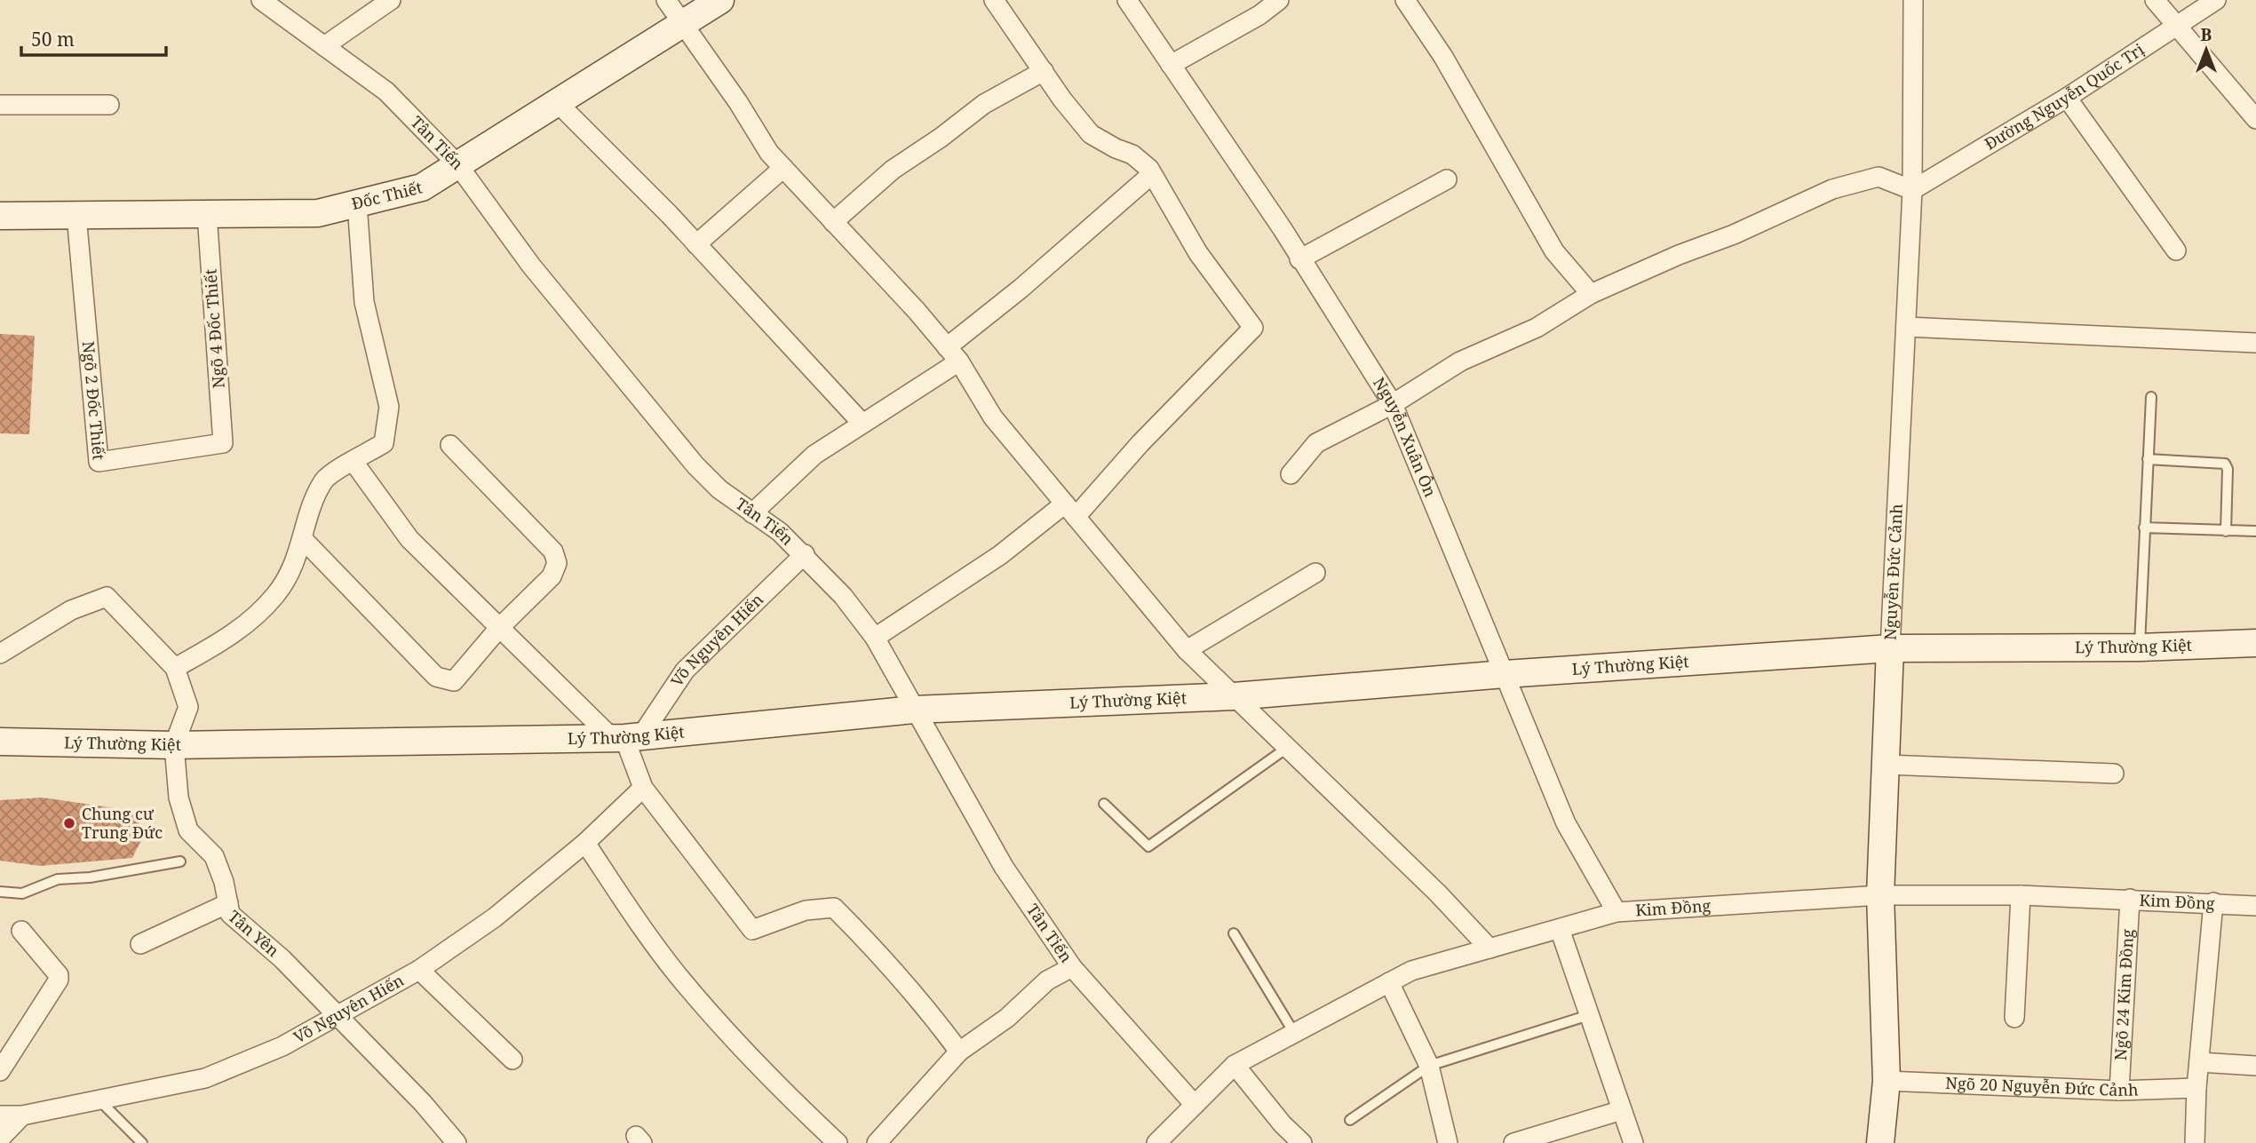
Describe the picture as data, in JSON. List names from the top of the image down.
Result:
{
  "streets": {
    "street": [
      "Đường Nguyễn Quốc Trị",
      "Tân Tiến",
      "Đốc Thiết",
      "Ngõ 4 Đốc Thiết",
      "Ngõ 2 Đốc Thiết",
      "Nguyễn Xuân Ôn",
      "Nguyễn Đức Cảnh",
      "Võ Nguyên Hiến",
      "Lý Thường Kiệt",
      "Kim Đồng",
      "Tân Yên",
      "Ngõ 24 Kim Đồng",
      "Ngõ 20 Nguyễn Đức Cảnh"
    ]
  },
  "crossings": [
    ["Đường Nguyễn Quốc Trị", "Nguyễn Đức Cảnh"],
    ["Tân Tiến", "Đốc Thiết"],
    ["Tân Tiến", "Võ Nguyên Hiến"],
    ["Tân Tiến", "Lý Thường Kiệt"],
    ["Tân Tiến", "Kim Đồng"],
    ["Đốc Thiết", "Ngõ 4 Đốc Thiết"],
    ["Đốc Thiết", "Ngõ 2 Đốc Thiết"],
    ["Ngõ 4 Đốc Thiết", "Ngõ 2 Đốc Thiết"],
    ["Nguyễn Xuân Ôn", "Lý Thường Kiệt"],
    ["Nguyễn Xuân Ôn", "Kim Đồng"],
    ["Nguyễn Đức Cảnh", "Lý Thường Kiệt"],
    ["Nguyễn Đức Cảnh", "Kim Đồng"],
    ["Nguyễn Đức Cảnh", "Ngõ 20 Nguyễn Đức Cảnh"],
    ["Võ Nguyên Hiến", "Lý Thường Kiệt"],
    ["Võ Nguyên Hiến", "Tân Yên"],
    ["Lý Thường Kiệt", "Tân Yên"],
    ["Kim Đồng", "Ngõ 24 Kim Đồng"],
    ["Ngõ 24 Kim Đồng", "Ngõ 20 Nguyễn Đức Cảnh"]
  ],
  "places": ["Chung cư Trung Đức"],
  "scale_bar": "50 m",
  "north": "top"
}
